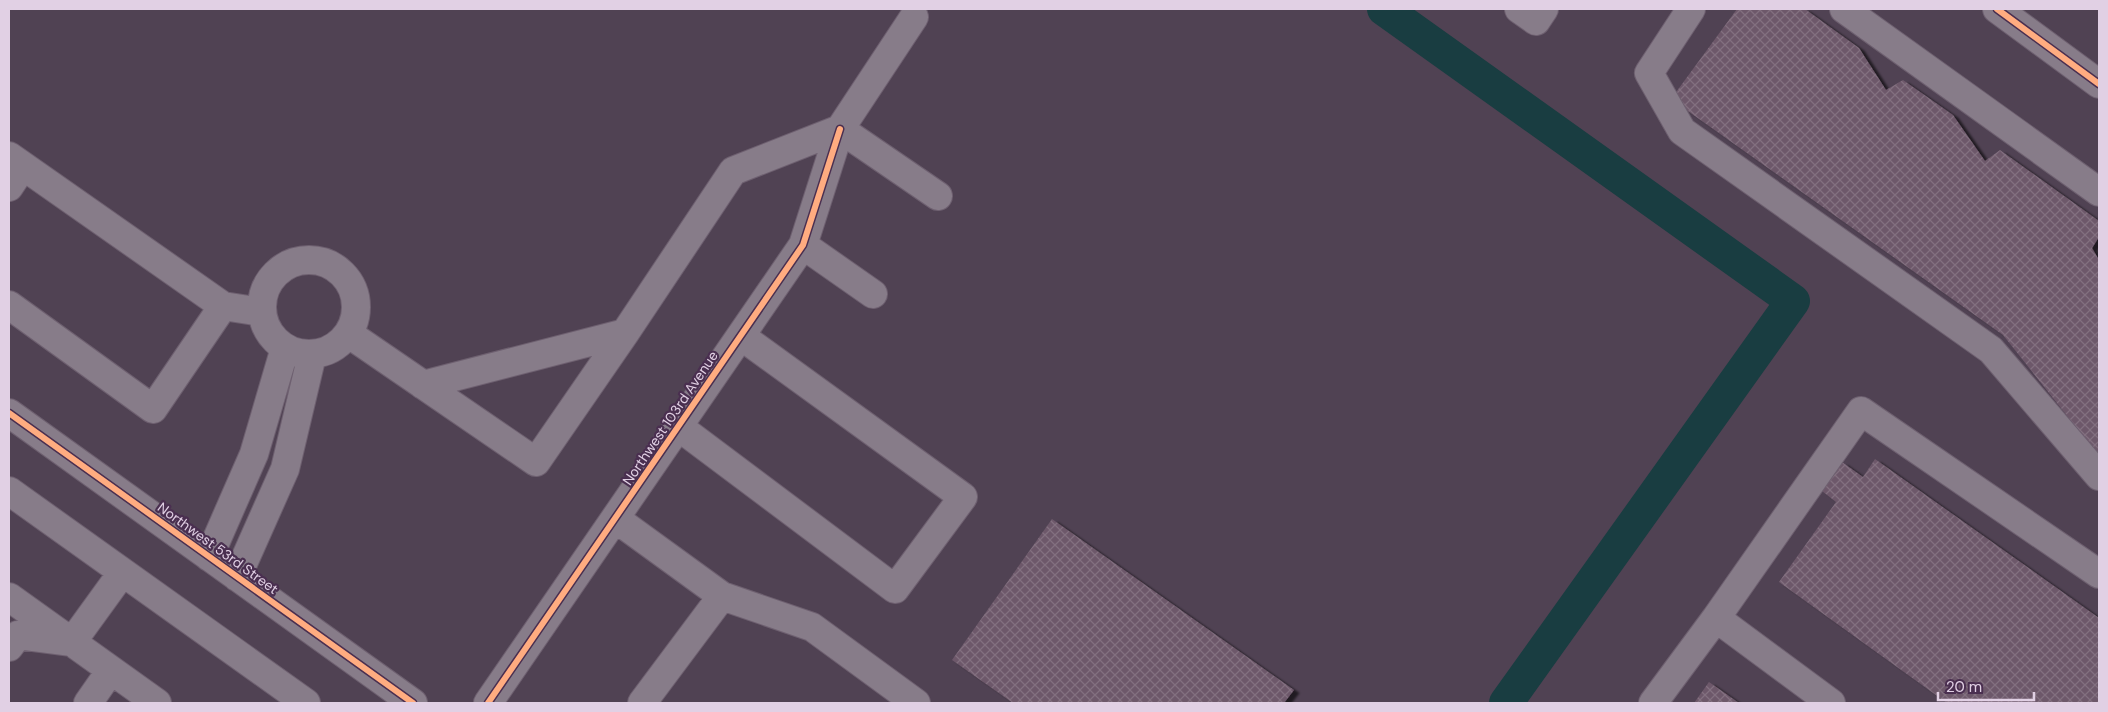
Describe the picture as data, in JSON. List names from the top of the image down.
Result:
{
  "streets": {
    "street": ["Northwest 103rd Avenue", "Northwest 53rd Street"]
  },
  "scale_bar": "20 m"
}
